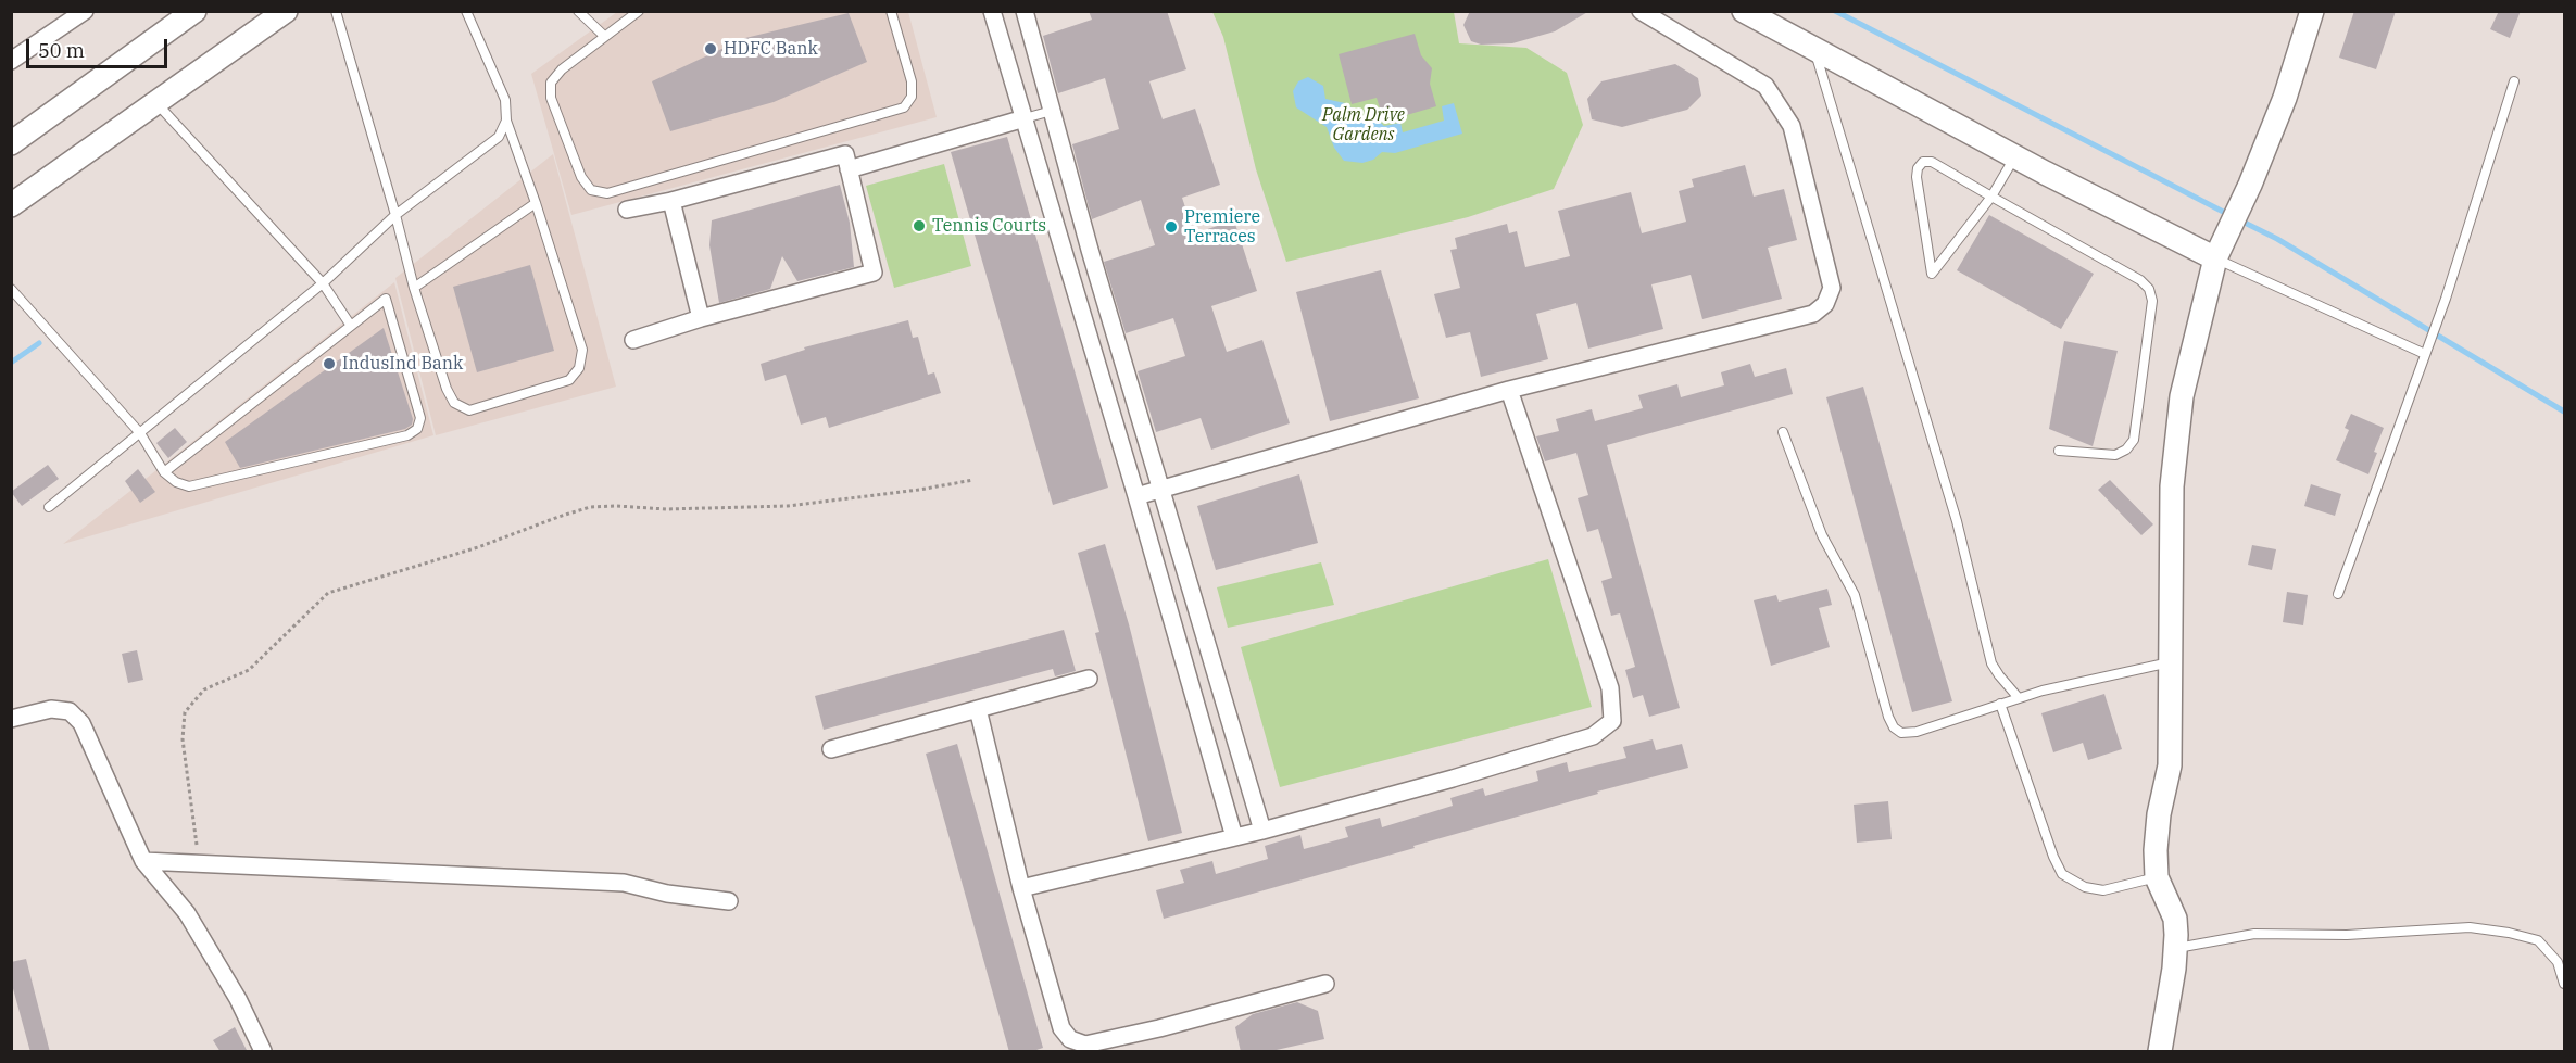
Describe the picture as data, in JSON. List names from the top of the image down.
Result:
{
  "parks": ["Palm Drive Gardens"],
  "places": [
    "HDFC Bank",
    "Tennis Courts",
    "Premiere Terraces",
    "IndusInd Bank"
  ],
  "scale_bar": "50 m"
}
